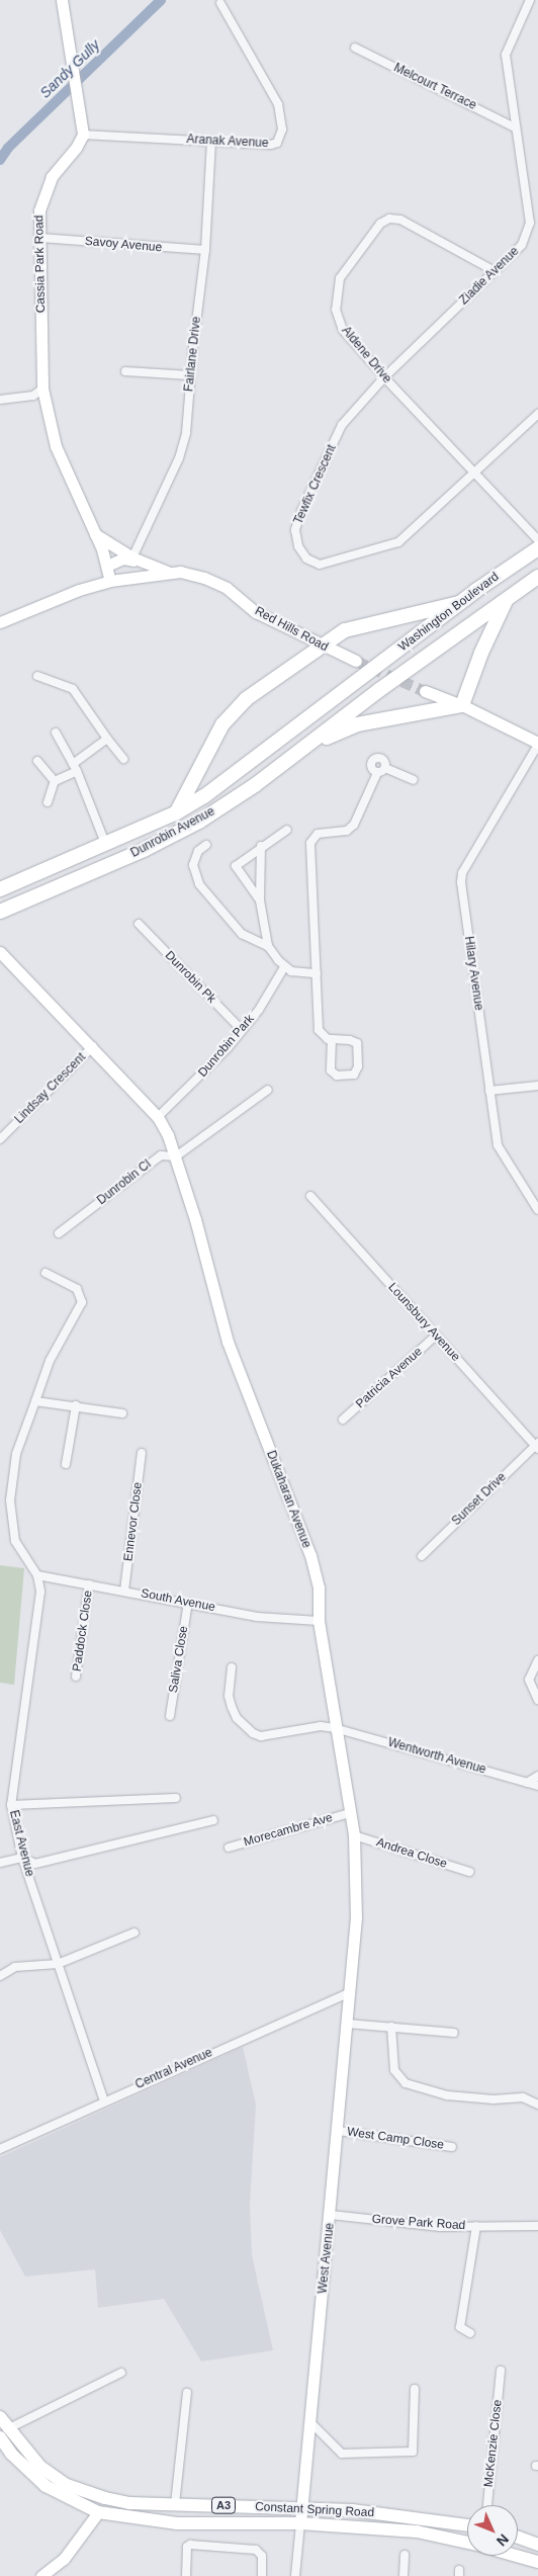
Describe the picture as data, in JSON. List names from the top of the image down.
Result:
{
  "streets": {
    "highway": ["Washington Boulevard", "Dunrobin Avenue"],
    "main road": ["A3", "Constant Spring Road"],
    "street": [
      "Melcourt Terrace",
      "Aranak Avenue",
      "Savoy Avenue",
      "Cassia Park Road",
      "Ziadie Avenue",
      "Fairlane Drive",
      "Aldene Drive",
      "Tewfix Crescent",
      "Red Hills Road",
      "Hilary Avenue",
      "Dunrobin Pk",
      "Dunrobin Park",
      "Lindsay Crescent",
      "Dunrobin Cl",
      "Lounsbury Avenue",
      "Patricia Avenue",
      "Dukaharan Avenue",
      "Sunset Drive",
      "Ennevor Close",
      "South Avenue",
      "Paddock Close",
      "Saliva Close",
      "Wentworth Avenue",
      "Morecambre Ave",
      "East Avenue",
      "Andrea Close",
      "Central Avenue",
      "West Camp Close",
      "Grove Park Road",
      "West Avenue",
      "McKenzie Close"
    ]
  },
  "crossings": [
    ["Melcourt Terrace", "Ziadie Avenue"],
    ["Aranak Avenue", "Cassia Park Road"],
    ["Aranak Avenue", "Fairlane Drive"],
    ["Savoy Avenue", "Cassia Park Road"],
    ["Savoy Avenue", "Fairlane Drive"],
    ["Cassia Park Road", "Red Hills Road"],
    ["Ziadie Avenue", "Aldene Drive"],
    ["Ziadie Avenue", "Tewfix Crescent"],
    ["Aldene Drive", "Tewfix Crescent"],
    ["Washington Boulevard", "Dunrobin Avenue"],
    ["Dunrobin Pk", "Dunrobin Park"],
    ["Dunrobin Park", "Dukaharan Avenue"],
    ["Lindsay Crescent", "Dukaharan Avenue"],
    ["Dunrobin Cl", "Dukaharan Avenue"],
    ["Lounsbury Avenue", "Patricia Avenue"],
    ["Lounsbury Avenue", "Sunset Drive"],
    ["Dukaharan Avenue", "South Avenue"],
    ["Dukaharan Avenue", "Wentworth Avenue"],
    ["Dukaharan Avenue", "Morecambre Ave"],
    ["Dukaharan Avenue", "Andrea Close"],
    ["Dukaharan Avenue", "Central Avenue"],
    ["Dukaharan Avenue", "West Avenue"],
    ["Ennevor Close", "South Avenue"],
    ["South Avenue", "Paddock Close"],
    ["South Avenue", "Saliva Close"],
    ["South Avenue", "East Avenue"],
    ["East Avenue", "Central Avenue"],
    ["Central Avenue", "West Avenue"],
    ["West Camp Close", "West Avenue"],
    ["Grove Park Road", "West Avenue"],
    ["West Avenue", "Constant Spring Road"]
  ],
  "water": ["Sandy Gully"],
  "north": "bottom right"
}
